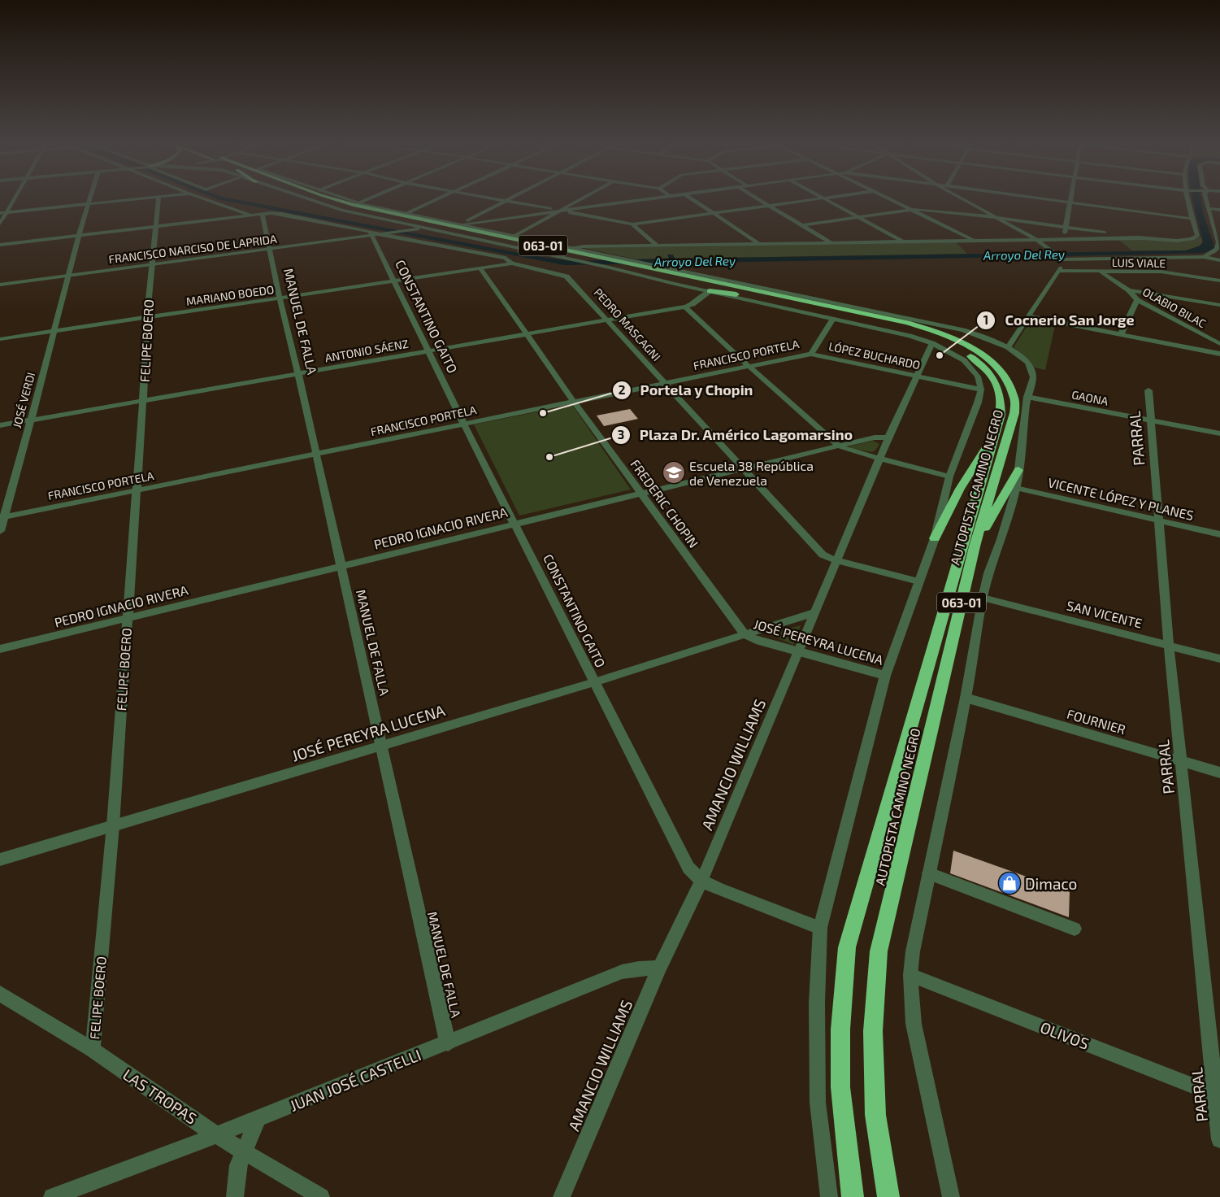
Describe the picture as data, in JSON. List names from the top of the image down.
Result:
{
  "streets": {
    "highway": ["063-01", "AUTOPISTA CAMINO NEGRO"],
    "street": [
      "FRANCISCO NARCISO DE LAPRIDA",
      "LUIS VIALE",
      "MARIANO BOEDO",
      "OLABIO BILAC",
      "CONSTANTINO GAITO",
      "MANUEL DE FALLA",
      "PEDRO MASCAGNI",
      "FELIPE BOERO",
      "ANTONIO SÁENZ",
      "FRANCISCO PORTELA",
      "LÓPEZ BUCHARDO",
      "GAONA",
      "JOSÉ VERDI",
      "PARRAL",
      "VICENTE LÓPEZ Y PLANES",
      "FREDERIC CHOPIN",
      "PEDRO IGNACIO RIVERA",
      "SAN VICENTE",
      "JOSÉ PEREYRA LUCENA",
      "FOURNIER",
      "AMANCIO WILLIAMS",
      "OLIVOS",
      "JUAN JOSÉ CASTELLI",
      "LAS TROPAS"
    ]
  },
  "crossings": [
    ["FRANCISCO NARCISO DE LAPRIDA", "CONSTANTINO GAITO"],
    ["FRANCISCO NARCISO DE LAPRIDA", "MANUEL DE FALLA"],
    ["FRANCISCO NARCISO DE LAPRIDA", "FELIPE BOERO"],
    ["FRANCISCO NARCISO DE LAPRIDA", "JOSÉ VERDI"],
    ["LUIS VIALE", "OLABIO BILAC"],
    ["MARIANO BOEDO", "CONSTANTINO GAITO"],
    ["MARIANO BOEDO", "MANUEL DE FALLA"],
    ["MARIANO BOEDO", "PEDRO MASCAGNI"],
    ["MARIANO BOEDO", "FELIPE BOERO"],
    ["MARIANO BOEDO", "JOSÉ VERDI"],
    ["MARIANO BOEDO", "FREDERIC CHOPIN"],
    ["CONSTANTINO GAITO", "ANTONIO SÁENZ"],
    ["CONSTANTINO GAITO", "FRANCISCO PORTELA"],
    ["CONSTANTINO GAITO", "PEDRO IGNACIO RIVERA"],
    ["CONSTANTINO GAITO", "JOSÉ PEREYRA LUCENA"],
    ["CONSTANTINO GAITO", "AMANCIO WILLIAMS"],
    ["MANUEL DE FALLA", "ANTONIO SÁENZ"],
    ["MANUEL DE FALLA", "FRANCISCO PORTELA"],
    ["MANUEL DE FALLA", "PEDRO IGNACIO RIVERA"],
    ["MANUEL DE FALLA", "JOSÉ PEREYRA LUCENA"],
    ["MANUEL DE FALLA", "JUAN JOSÉ CASTELLI"],
    ["PEDRO MASCAGNI", "ANTONIO SÁENZ"],
    ["PEDRO MASCAGNI", "FRANCISCO PORTELA"],
    ["PEDRO MASCAGNI", "PEDRO IGNACIO RIVERA"],
    ["PEDRO MASCAGNI", "AMANCIO WILLIAMS"],
    ["FELIPE BOERO", "ANTONIO SÁENZ"],
    ["FELIPE BOERO", "FRANCISCO PORTELA"],
    ["FELIPE BOERO", "PEDRO IGNACIO RIVERA"],
    ["FELIPE BOERO", "JOSÉ PEREYRA LUCENA"],
    ["FELIPE BOERO", "LAS TROPAS"],
    ["ANTONIO SÁENZ", "JOSÉ VERDI"],
    ["ANTONIO SÁENZ", "FREDERIC CHOPIN"],
    ["FRANCISCO PORTELA", "LÓPEZ BUCHARDO"],
    ["FRANCISCO PORTELA", "JOSÉ VERDI"],
    ["FRANCISCO PORTELA", "FREDERIC CHOPIN"],
    ["LÓPEZ BUCHARDO", "AMANCIO WILLIAMS"],
    ["GAONA", "PARRAL"],
    ["PARRAL", "VICENTE LÓPEZ Y PLANES"],
    ["PARRAL", "SAN VICENTE"],
    ["PARRAL", "FOURNIER"],
    ["PARRAL", "OLIVOS"],
    ["FREDERIC CHOPIN", "PEDRO IGNACIO RIVERA"],
    ["FREDERIC CHOPIN", "JOSÉ PEREYRA LUCENA"],
    ["PEDRO IGNACIO RIVERA", "AMANCIO WILLIAMS"],
    ["JOSÉ PEREYRA LUCENA", "AMANCIO WILLIAMS"],
    ["AMANCIO WILLIAMS", "JUAN JOSÉ CASTELLI"],
    ["JUAN JOSÉ CASTELLI", "LAS TROPAS"]
  ],
  "water": ["Arroyo Del Rey"],
  "places": {
    "other": ["Cocnerio San Jorge", "Portela y Chopin", "Plaza Dr. Américo Lagomarsino"],
    "school or university": ["Escuela 38 República de Venezuela"],
    "shop": ["Dimaco"]
  }
}
